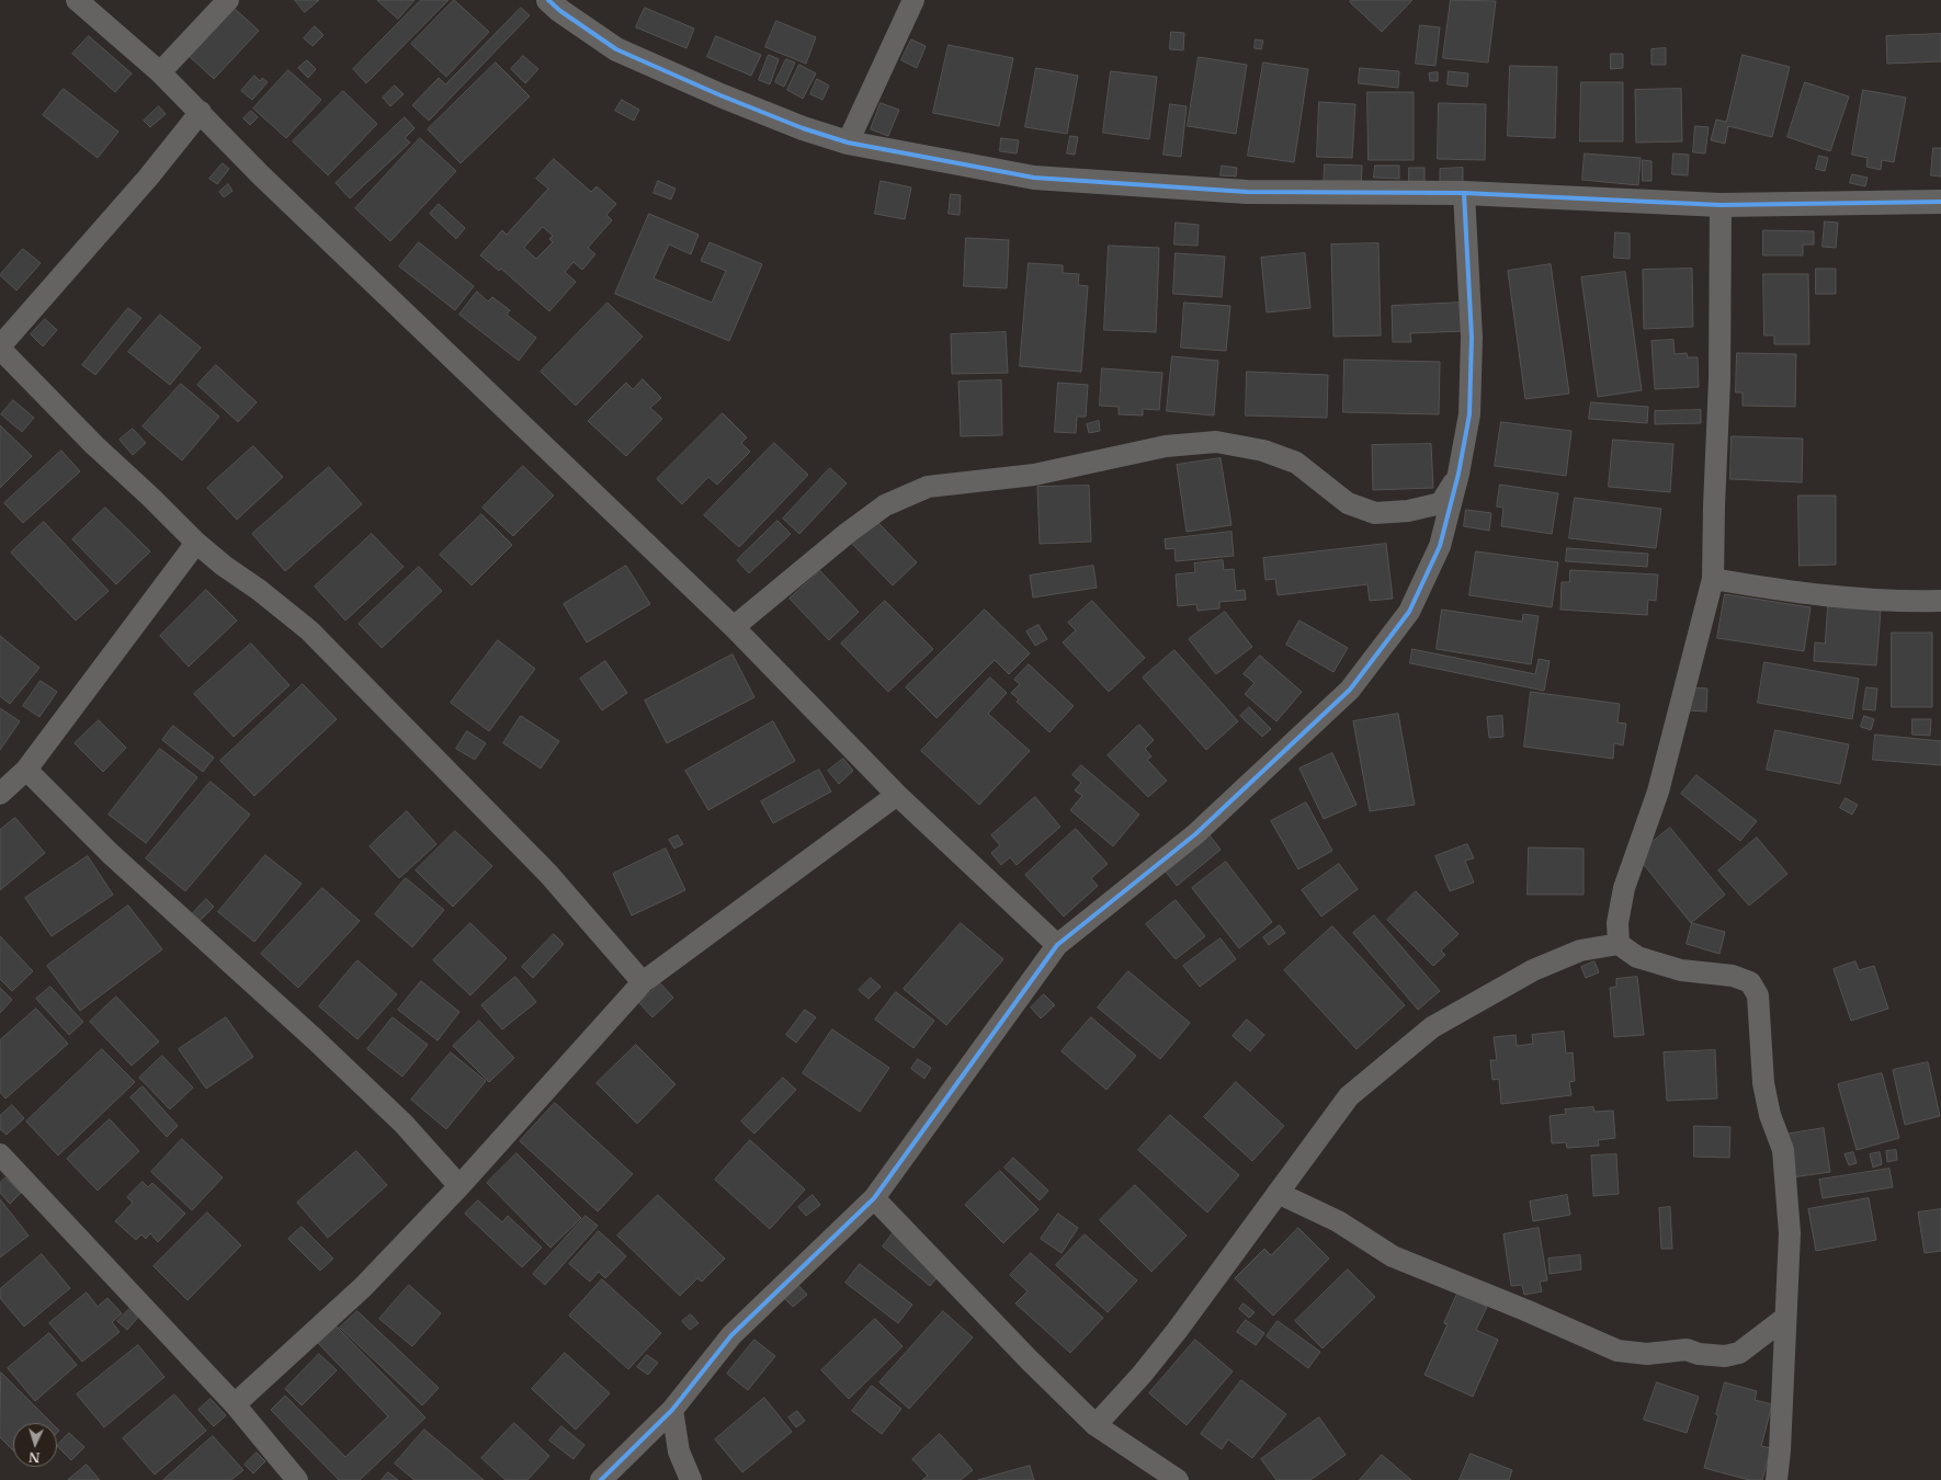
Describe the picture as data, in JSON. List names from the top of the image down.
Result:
{
  "north": "bottom"
}
